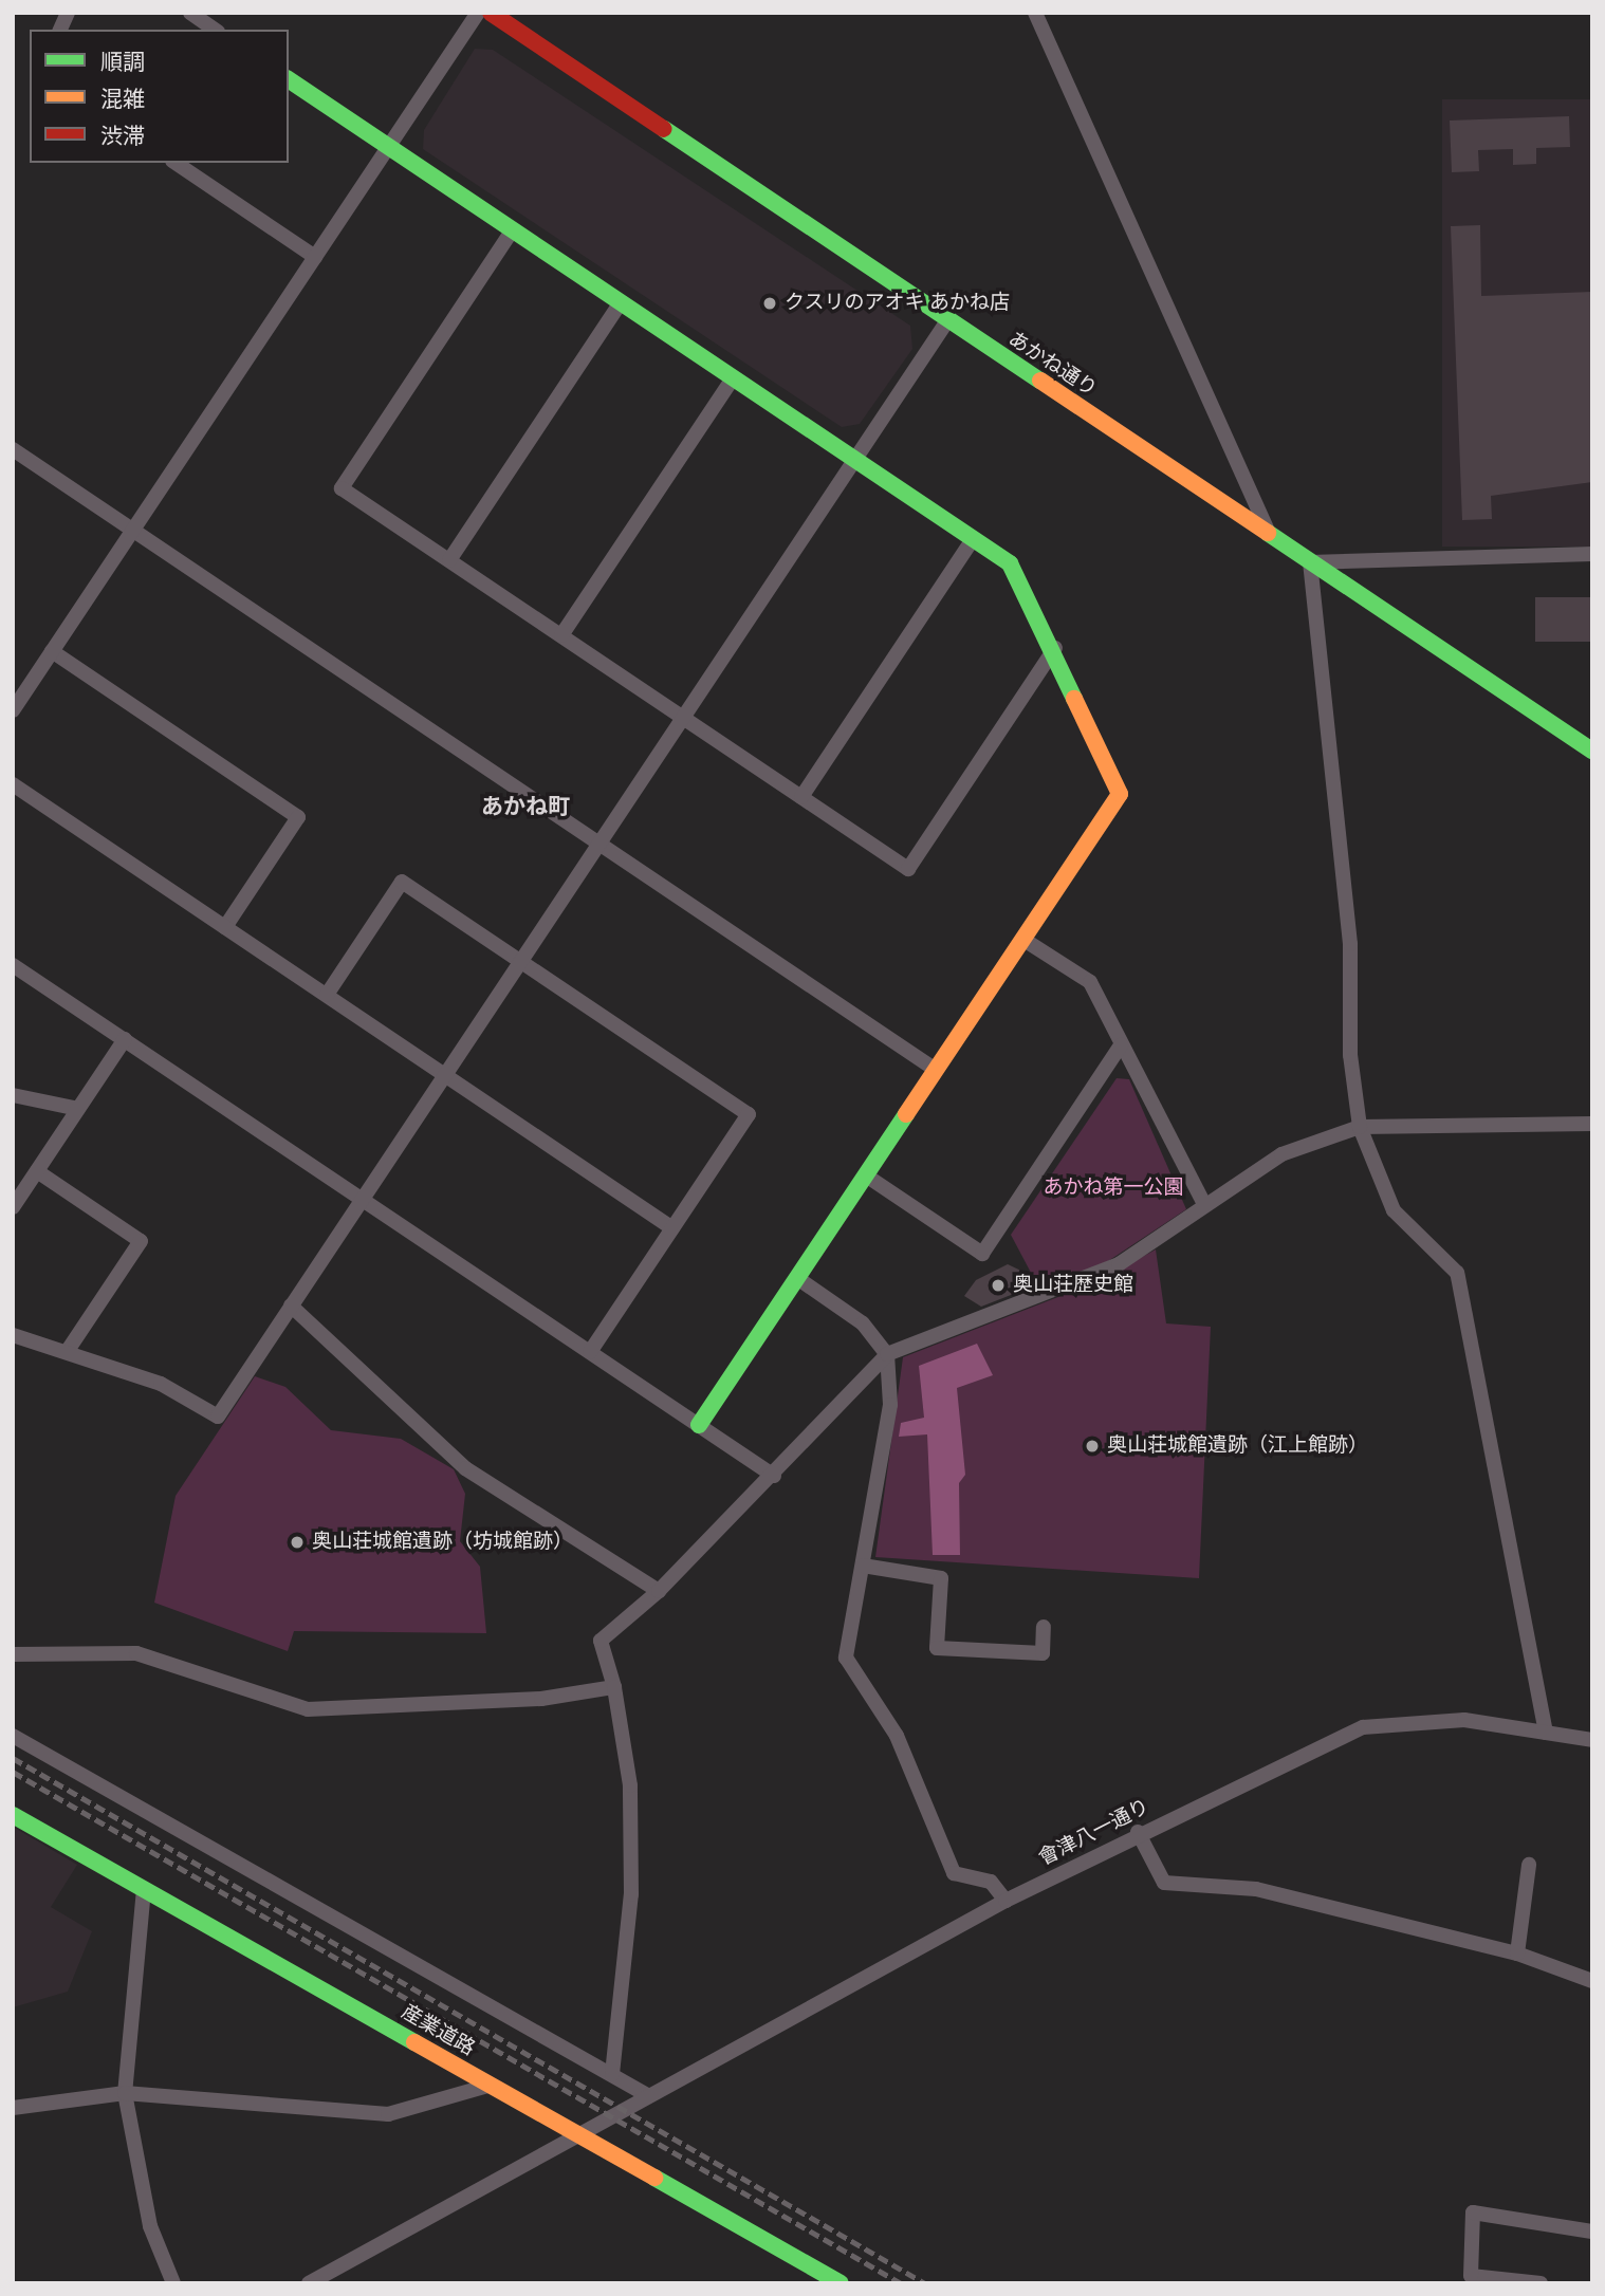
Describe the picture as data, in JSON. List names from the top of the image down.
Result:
{
  "streets": {
    "street": ["あかね通り", "會津八一通り", "産業道路"]
  },
  "crossings": [
    ["會津八一通り", "産業道路"]
  ],
  "districts": ["あかね町"],
  "parks": ["あかね第一公園"],
  "places": [
    "クスリのアオキ あかね店",
    "奥山荘歴史館",
    "奥山荘城館遺跡（江上館跡）",
    "奥山荘城館遺跡（坊城館跡）"
  ],
  "legend": ["順調", "混雑", "渋滞"]
}
